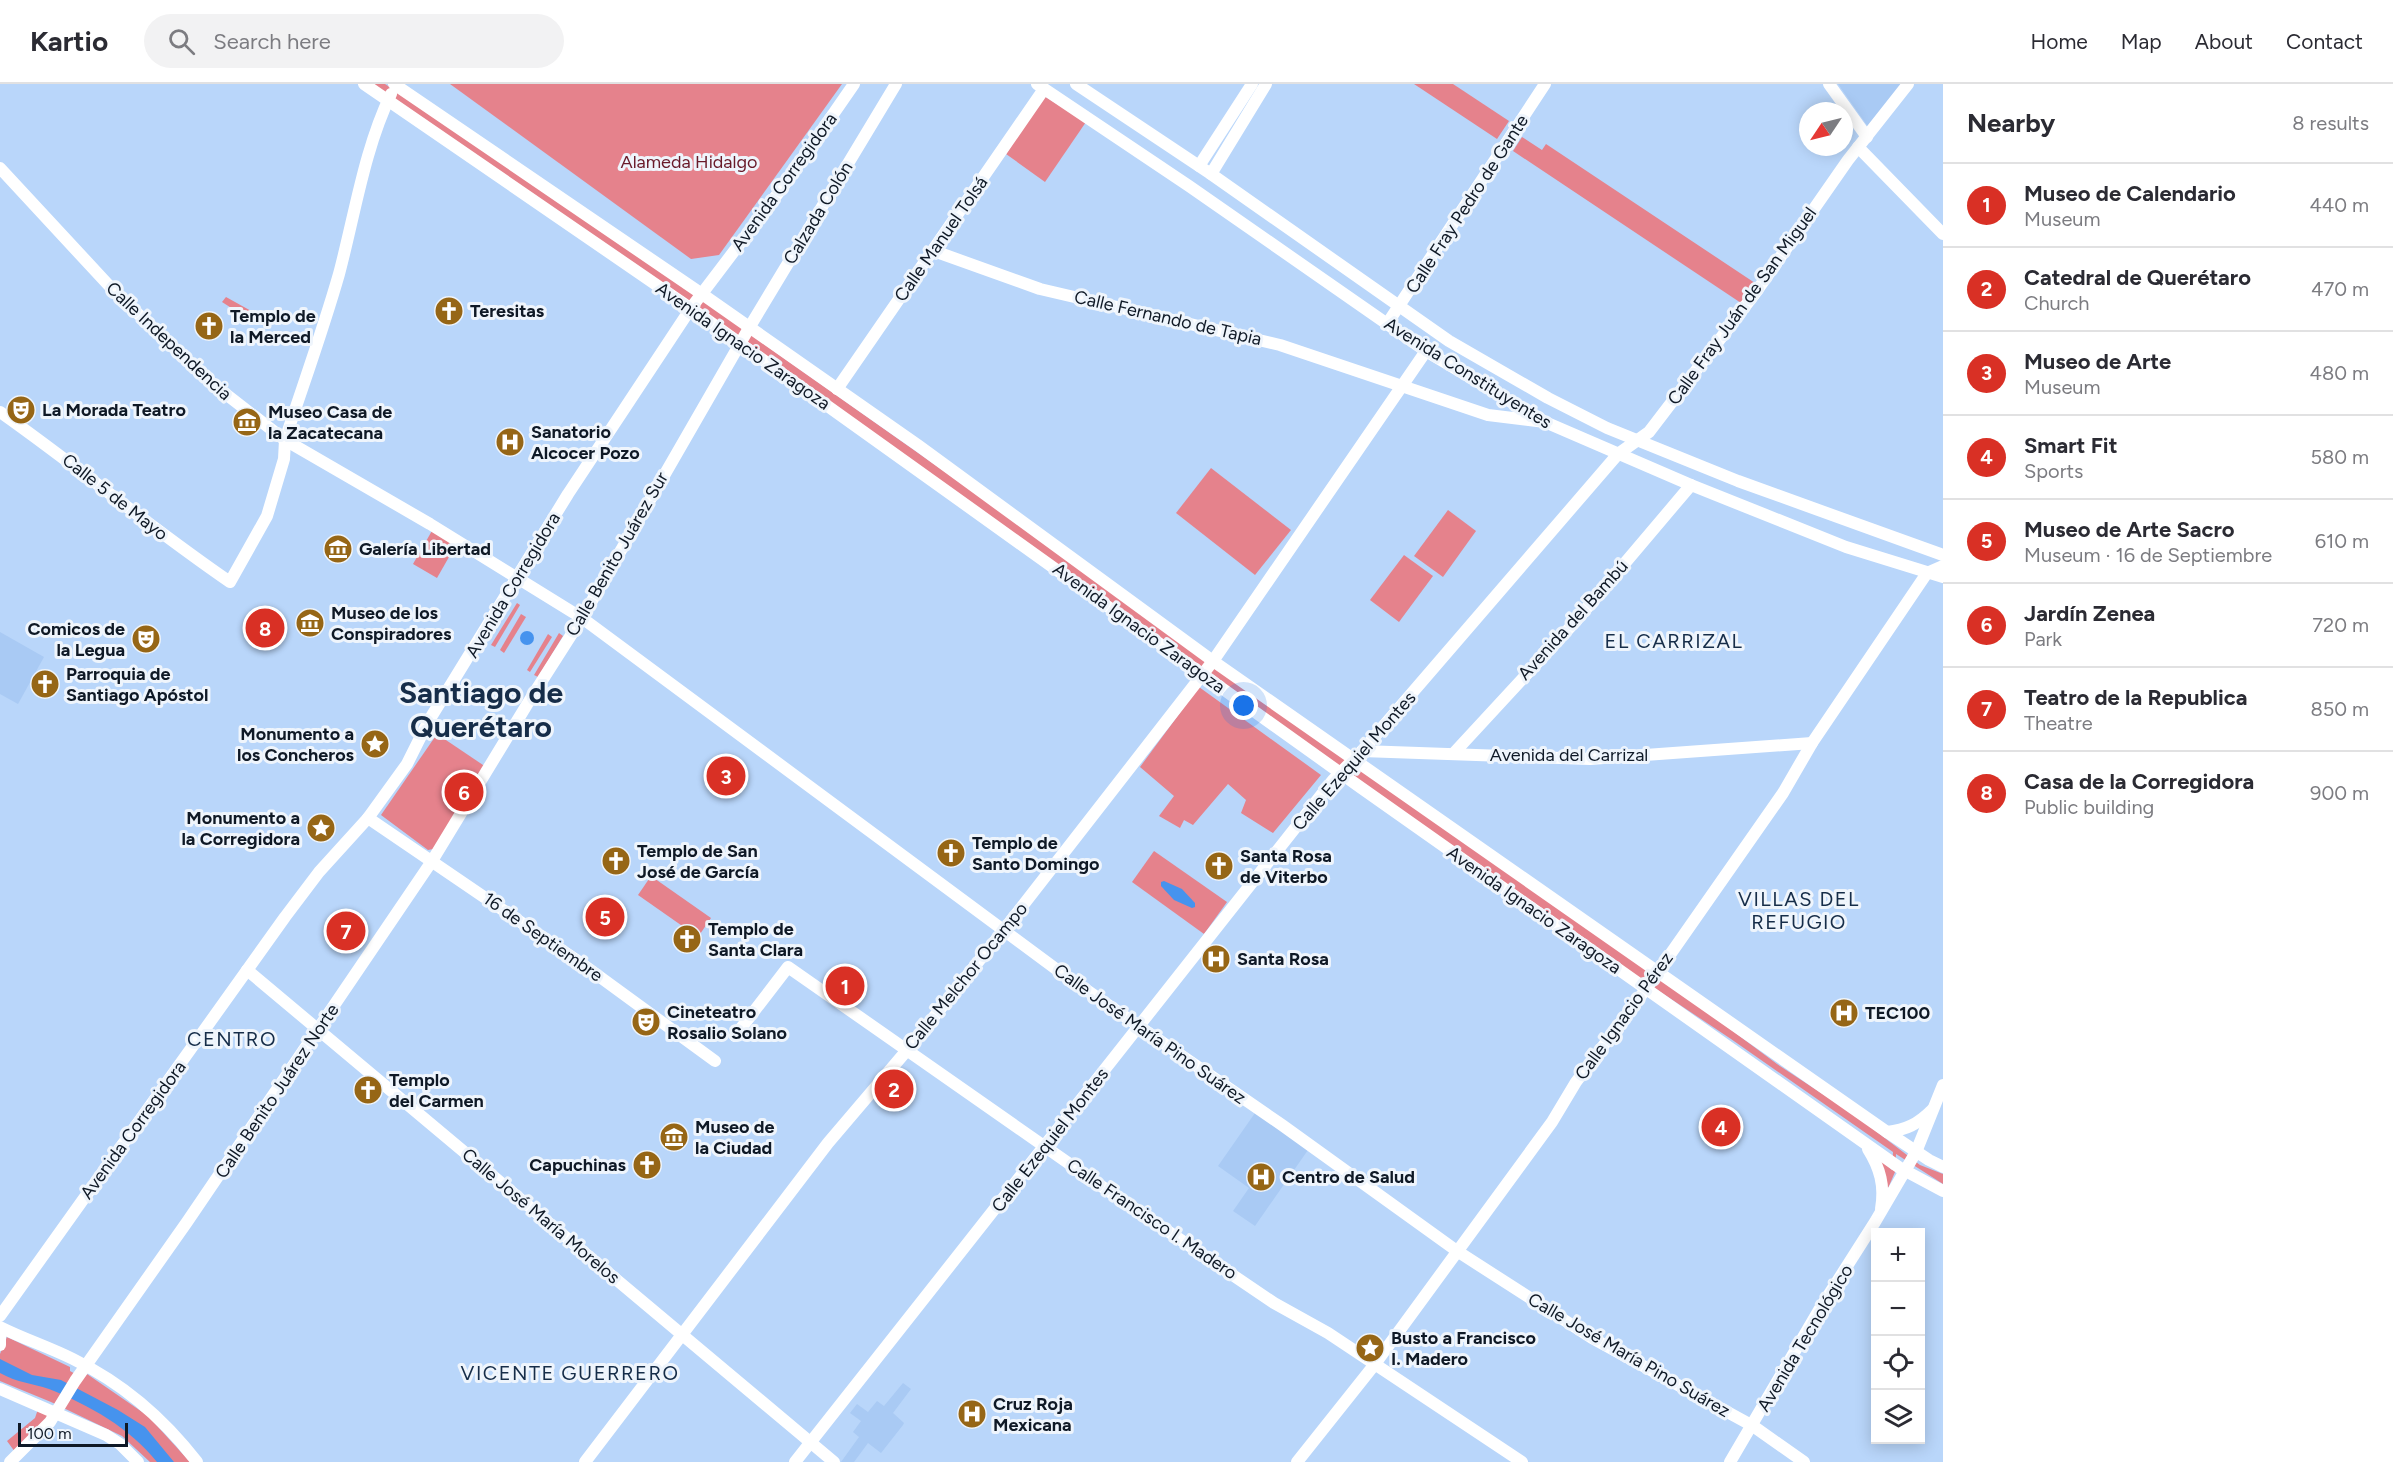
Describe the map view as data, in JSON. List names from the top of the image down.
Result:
{
  "streets": {
    "main road": [
      "Avenida Corregidora",
      "Calle Fray Pedro de Gante",
      "Calzada Colón",
      "Calle Manuel Tolsá",
      "Calle Fray Juán de San Miguel",
      "Calle Fernando de Tapia",
      "Calle Independencia",
      "Avenida Ignacio Zaragoza",
      "Avenida Constituyentes",
      "Calle 5 de Mayo",
      "Calle Benito Juárez Sur",
      "Avenida del Bambú",
      "Avenida del Carrizal",
      "Calle Ezequiel Montes",
      "16 de Septiembre",
      "Calle Melchor Ocampo",
      "Calle Ignacio Pérez",
      "Calle José María Pino Suárez",
      "Calle Benito Juárez Norte",
      "Calle José María Morelos",
      "Calle Francisco I. Madero",
      "Avenida Tecnológico"
    ]
  },
  "crossings": [
    ["Avenida Corregidora", "Calle Independencia"],
    ["Avenida Corregidora", "Avenida Ignacio Zaragoza"],
    ["Avenida Corregidora", "16 de Septiembre"],
    ["Avenida Corregidora", "Calle José María Pino Suárez"],
    ["Avenida Corregidora", "Calle José María Morelos"],
    ["Calle Fray Pedro de Gante", "Avenida Constituyentes"],
    ["Calzada Colón", "Avenida Ignacio Zaragoza"],
    ["Calzada Colón", "Calle Benito Juárez Sur"],
    ["Calle Manuel Tolsá", "Calle Fernando de Tapia"],
    ["Calle Manuel Tolsá", "Avenida Ignacio Zaragoza"],
    ["Calle Manuel Tolsá", "Avenida Constituyentes"],
    ["Calle Fray Juán de San Miguel", "Avenida Constituyentes"],
    ["Calle Fray Juán de San Miguel", "Calle Ezequiel Montes"],
    ["Calle Fernando de Tapia", "Avenida Constituyentes"],
    ["Calle Independencia", "Calle 5 de Mayo"],
    ["Calle Independencia", "Calle José María Pino Suárez"],
    ["Avenida Ignacio Zaragoza", "Calle Benito Juárez Sur"],
    ["Avenida Ignacio Zaragoza", "Avenida del Carrizal"],
    ["Avenida Ignacio Zaragoza", "Calle Ezequiel Montes"],
    ["Avenida Ignacio Zaragoza", "Calle Melchor Ocampo"],
    ["Avenida Ignacio Zaragoza", "Calle Ignacio Pérez"],
    ["Avenida Ignacio Zaragoza", "Avenida Tecnológico"],
    ["Avenida Constituyentes", "Avenida del Bambú"],
    ["Avenida Constituyentes", "Calle Ezequiel Montes"],
    ["Avenida Constituyentes", "Calle Ignacio Pérez"],
    ["Calle Benito Juárez Sur", "Calle José María Pino Suárez"],
    ["Calle Benito Juárez Sur", "Calle Benito Juárez Norte"],
    ["Avenida del Bambú", "Avenida del Carrizal"],
    ["Avenida del Carrizal", "Calle Ezequiel Montes"],
    ["Avenida del Carrizal", "Calle Ignacio Pérez"],
    ["Calle Ezequiel Montes", "Calle José María Pino Suárez"],
    ["Calle Ezequiel Montes", "Calle José María Morelos"],
    ["Calle Ezequiel Montes", "Calle Francisco I. Madero"],
    ["16 de Septiembre", "Calle Benito Juárez Norte"],
    ["Calle Melchor Ocampo", "Calle José María Pino Suárez"],
    ["Calle Melchor Ocampo", "Calle José María Morelos"],
    ["Calle Melchor Ocampo", "Calle Francisco I. Madero"],
    ["Calle Ignacio Pérez", "Calle José María Pino Suárez"],
    ["Calle Ignacio Pérez", "Calle Francisco I. Madero"],
    ["Calle José María Pino Suárez", "Avenida Tecnológico"],
    ["Calle Benito Juárez Norte", "Calle José María Morelos"]
  ],
  "districts": [
    "EL CARRIZAL",
    "Santiago de Querétaro",
    "VILLAS DEL REFUGIO",
    "CENTRO",
    "VICENTE GUERRERO"
  ],
  "parks": ["Alameda Hidalgo"],
  "places": {
    "church": [
      "Teresitas",
      "Templo de la Merced",
      "Parroquia de Santiago Apóstol",
      "Templo de Santo Domingo",
      "Templo de San José de García",
      "Santa Rosa de Viterbo",
      "Templo de Santa Clara",
      "Templo del Carmen",
      "Capuchinas"
    ],
    "theatre": ["La Morada Teatro", "Comicos de la Legua", "Cineteatro Rosalio Solano"],
    "museum": [
      "Museo Casa de la Zacatecana",
      "Galería Libertad",
      "Museo de los Conspiradores",
      "Museo de la Ciudad"
    ],
    "hospital": [
      "Sanatorio Alcocer Pozo",
      "Santa Rosa",
      "TEC100",
      "Centro de Salud",
      "Cruz Roja Mexicana"
    ],
    "place": ["Monumento a los Concheros", "Monumento a la Corregidora", "Busto a Francisco I. Madero"]
  },
  "scale_bar": "100 m",
  "north": "bottom left",
  "page": {
    "header": "Kartio",
    "search": "Search here",
    "nav": [
      "Home",
      "Map",
      "About",
      "Contact"
    ],
    "heading": ["Nearby", "8 results"],
    "list": [
      {
        "mark": "1",
        "name": "Museo de Calendario",
        "note": "Museum",
        "value": "440 m"
      },
      {
        "mark": "2",
        "name": "Catedral de Querétaro",
        "note": "Church",
        "value": "470 m"
      },
      {
        "mark": "3",
        "name": "Museo de Arte",
        "note": "Museum",
        "value": "480 m"
      },
      {
        "mark": "4",
        "name": "Smart Fit",
        "note": "Sports",
        "value": "580 m"
      },
      {
        "mark": "5",
        "name": "Museo de Arte Sacro",
        "note": "Museum · 16 de Septiembre",
        "value": "610 m"
      },
      {
        "mark": "6",
        "name": "Jardín Zenea",
        "note": "Park",
        "value": "720 m"
      },
      {
        "mark": "7",
        "name": "Teatro de la Republica",
        "note": "Theatre",
        "value": "850 m"
      },
      {
        "mark": "8",
        "name": "Casa de la Corregidora",
        "note": "Public building",
        "value": "900 m"
      }
    ],
    "pins": [
      "8",
      "3",
      "6",
      "5",
      "7",
      "1",
      "2",
      "4"
    ],
    "map_buttons": ["+", "−"],
    "scale": "100 m"
  }
}
